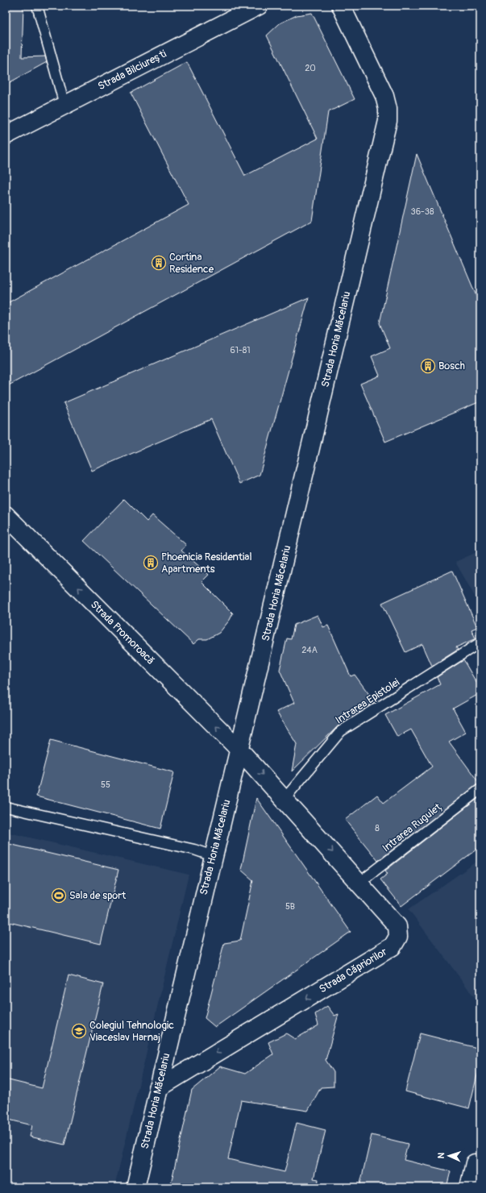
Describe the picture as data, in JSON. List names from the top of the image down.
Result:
{
  "streets": {
    "street": [
      "Strada Bilciurești",
      "Strada Horia Măcelariu",
      "Strada Promoroacă",
      "Strada Căpriorilor"
    ],
    "lane": ["Intrarea Epistolei", "Intrarea Ruguleț"]
  },
  "crossings": [
    ["Strada Horia Măcelariu", "Strada Promoroacă"],
    ["Strada Horia Măcelariu", "Strada Căpriorilor"],
    ["Strada Promoroacă", "Strada Căpriorilor"],
    ["Intrarea Epistolei", "Strada Căpriorilor"],
    ["Intrarea Ruguleț", "Strada Căpriorilor"]
  ],
  "one_way": ["Strada Promoroacă"],
  "places": {
    "building": ["Cortina Residence", "Bosch", "Phoenicia Residential Apartments"],
    "sports": ["Sala de sport"],
    "school or university": ["Colegiul Tehnologic Viaceslav Harnaj"]
  },
  "house_numbers": [
    "20",
    "36-38",
    "61-81",
    "24A",
    "55",
    "8",
    "5B"
  ],
  "north": "left"
}
